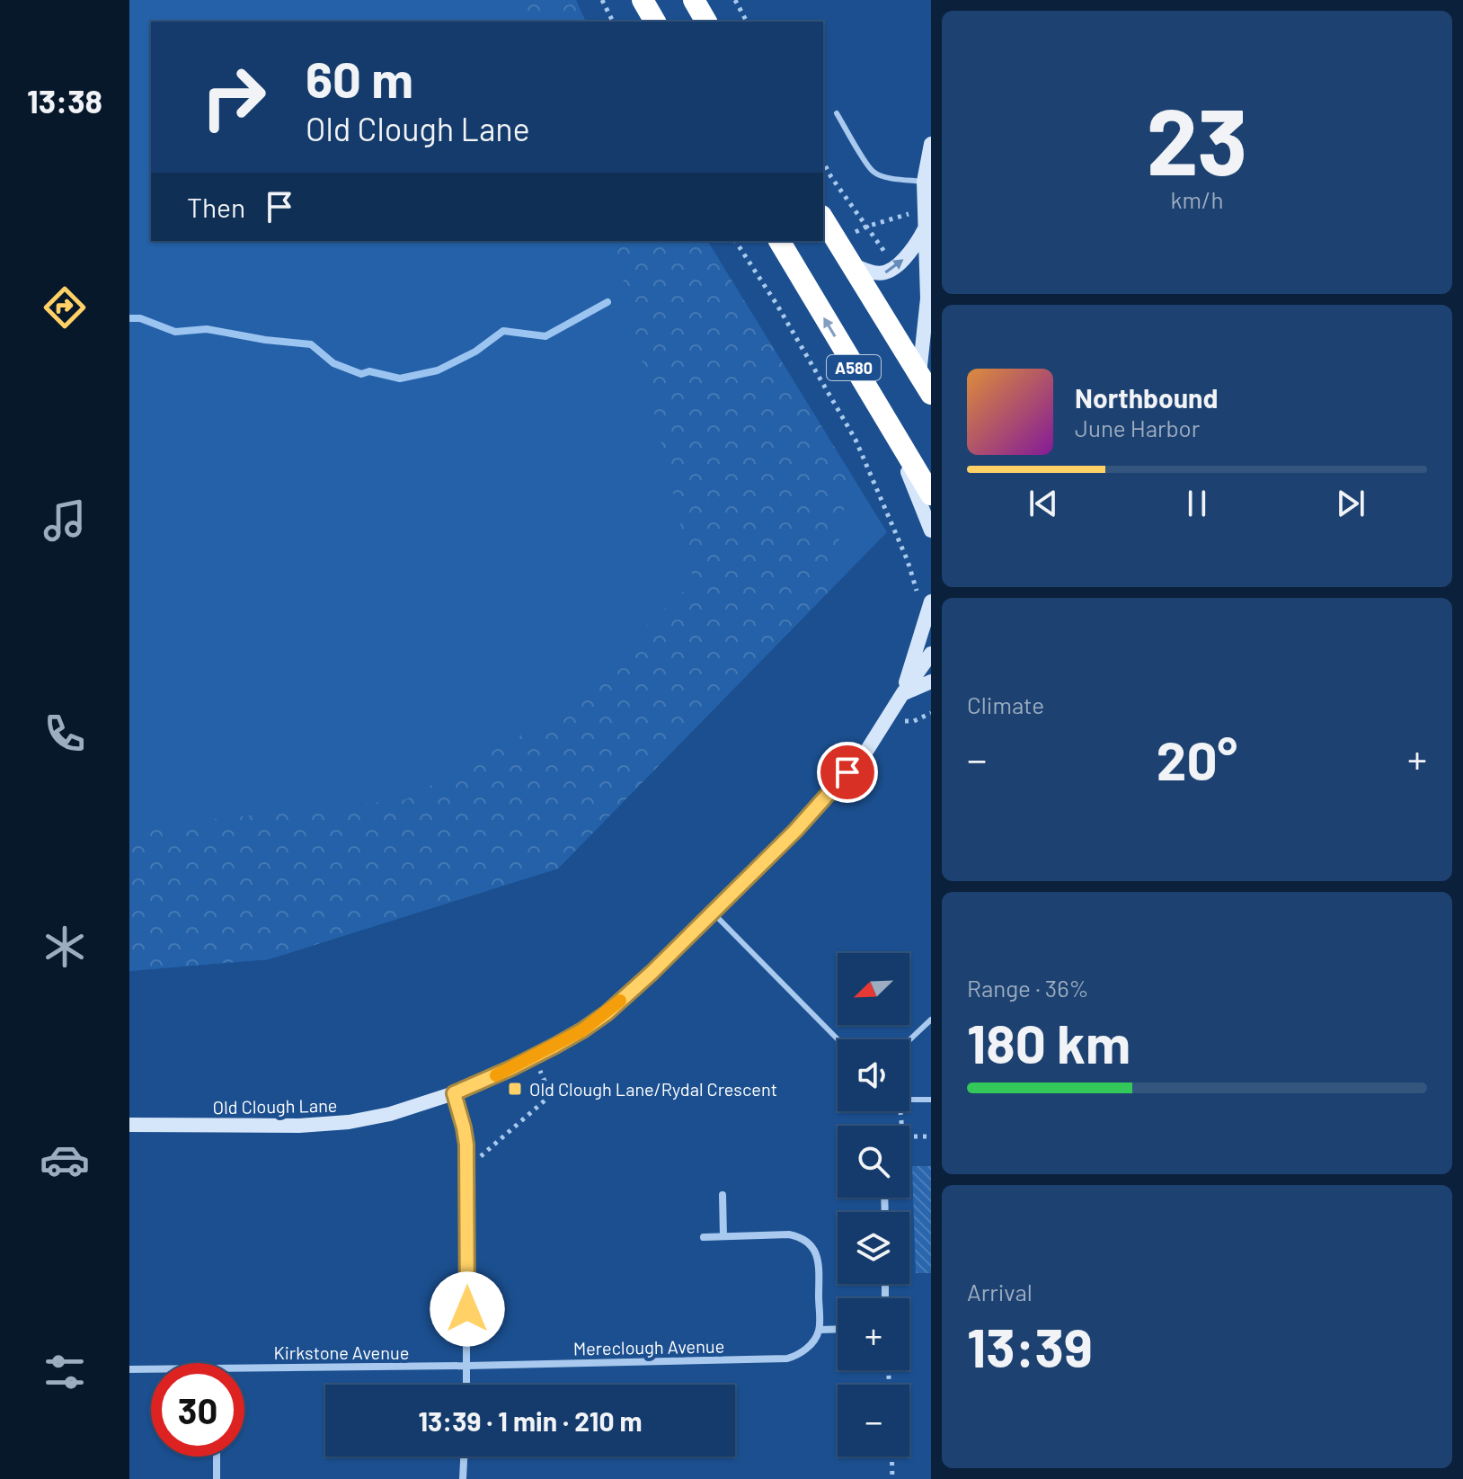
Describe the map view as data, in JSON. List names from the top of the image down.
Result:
{
  "streets": {
    "highway": ["A580"],
    "street": ["Old Clough Lane", "Mereclough Avenue", "Kirkstone Avenue"]
  },
  "crossings": [
    ["Mereclough Avenue", "Kirkstone Avenue"]
  ],
  "places": {
    "transit": ["Old Clough Lane/Rydal Crescent"]
  },
  "north": "bottom left",
  "page": {
    "tabs": "13:38",
    "tile": [
      ["23", "km/h"],
      "Climate",
      ["Range · 36%", "180 km"],
      ["Arrival", "13:39"]
    ],
    "turn": ["60 m", "Old Clough Lane"],
    "then": "Then",
    "song": ["Northbound", "June Harbor"],
    "heat": ["−", "20°", "+"],
    "map_buttons": ["+", "−"],
    "limit": "30",
    "trip": "13:39 · 1 min · 210 m"
  }
}
